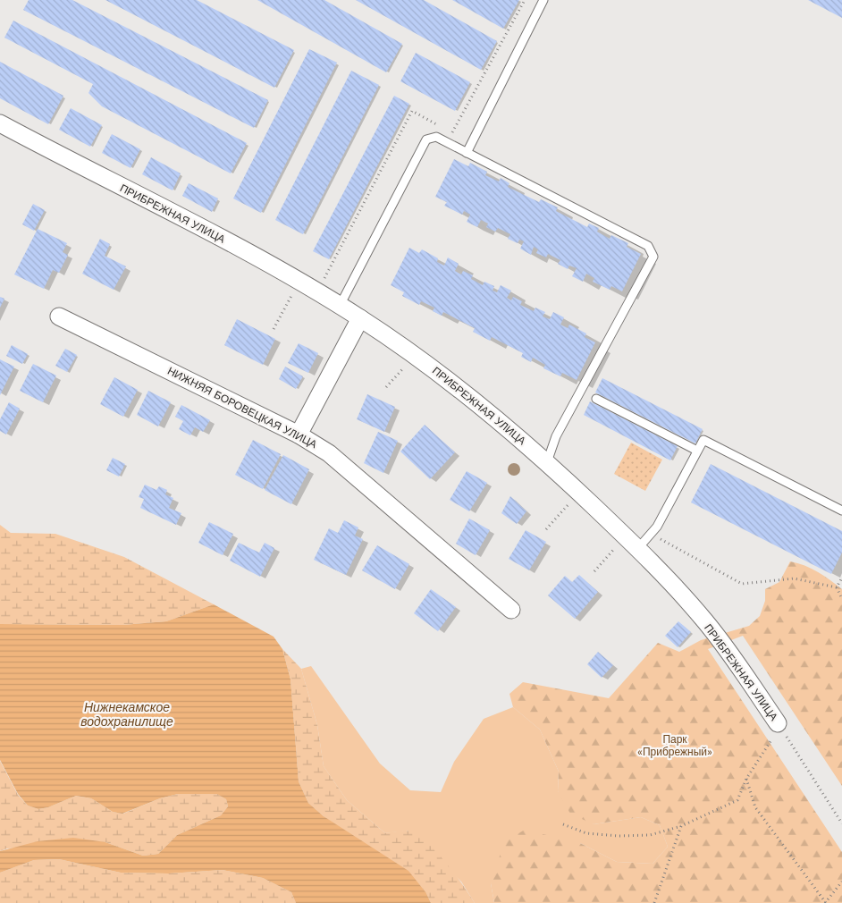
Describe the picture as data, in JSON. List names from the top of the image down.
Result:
{
  "streets": {
    "street": ["ПРИБРЕЖНАЯ УЛИЦА", "НИЖНЯЯ БОРОВЕЦКАЯ УЛИЦА"]
  },
  "water": ["Нижнекамское водохранилище"],
  "parks": ["Парк «Прибрежный»"]
}
